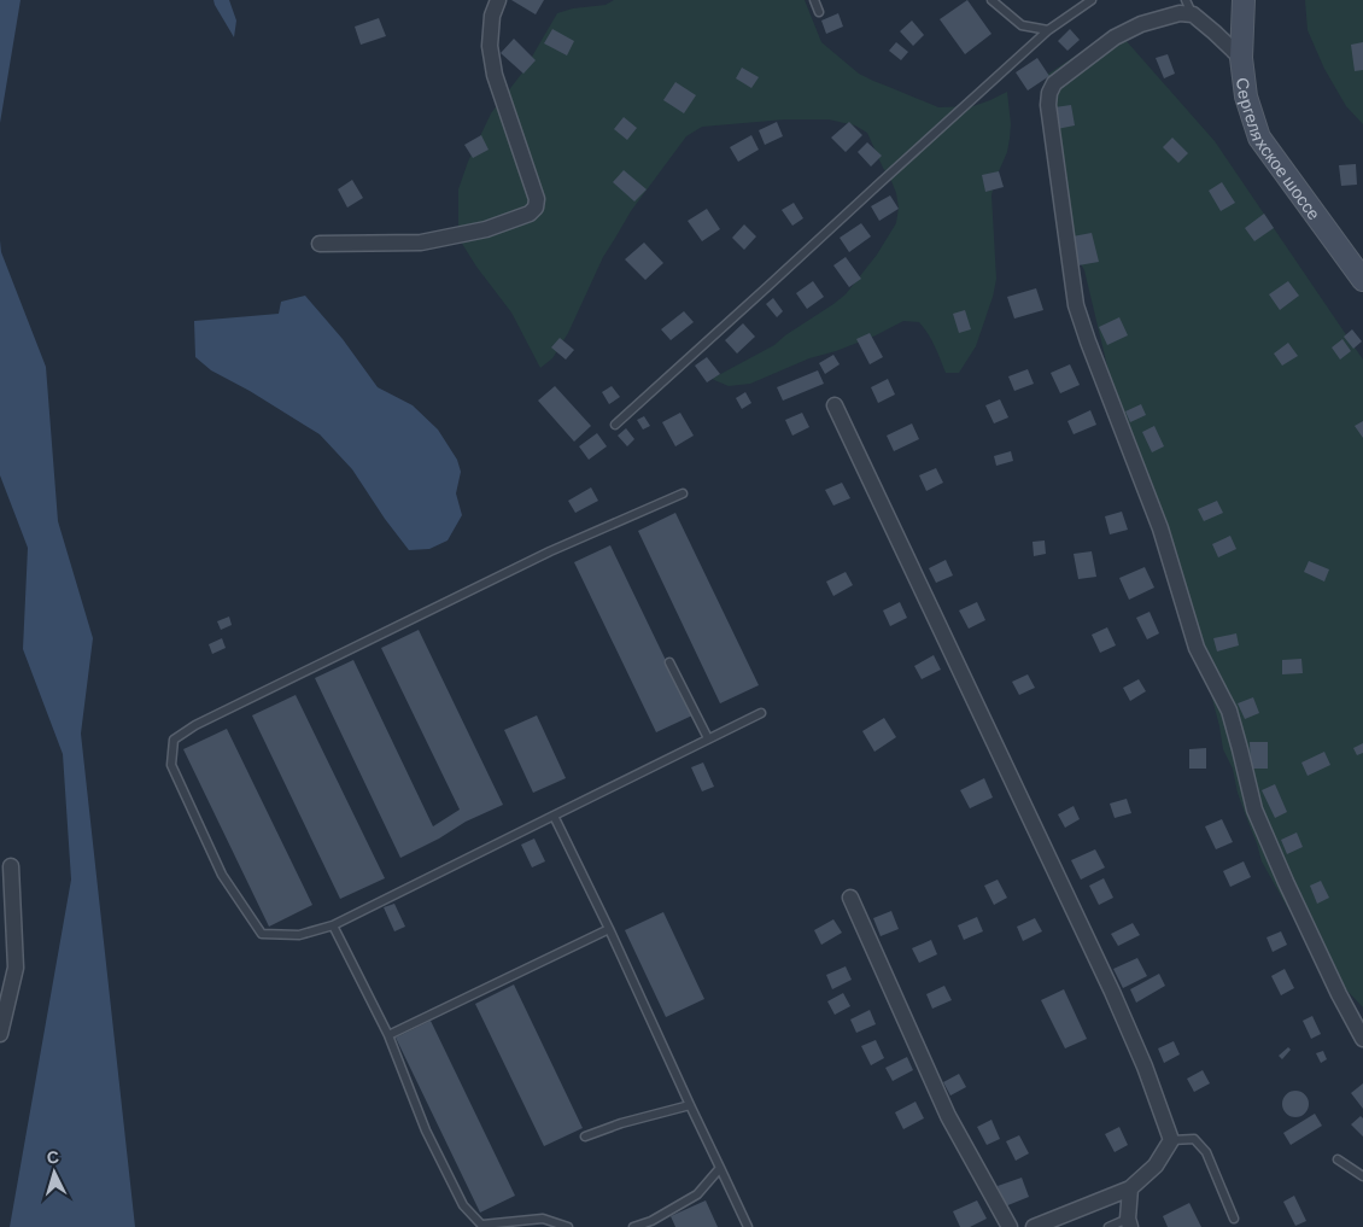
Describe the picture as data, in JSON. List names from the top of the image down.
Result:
{
  "streets": {
    "main road": ["Сергеляхское шоссе"]
  },
  "north": "top"
}
